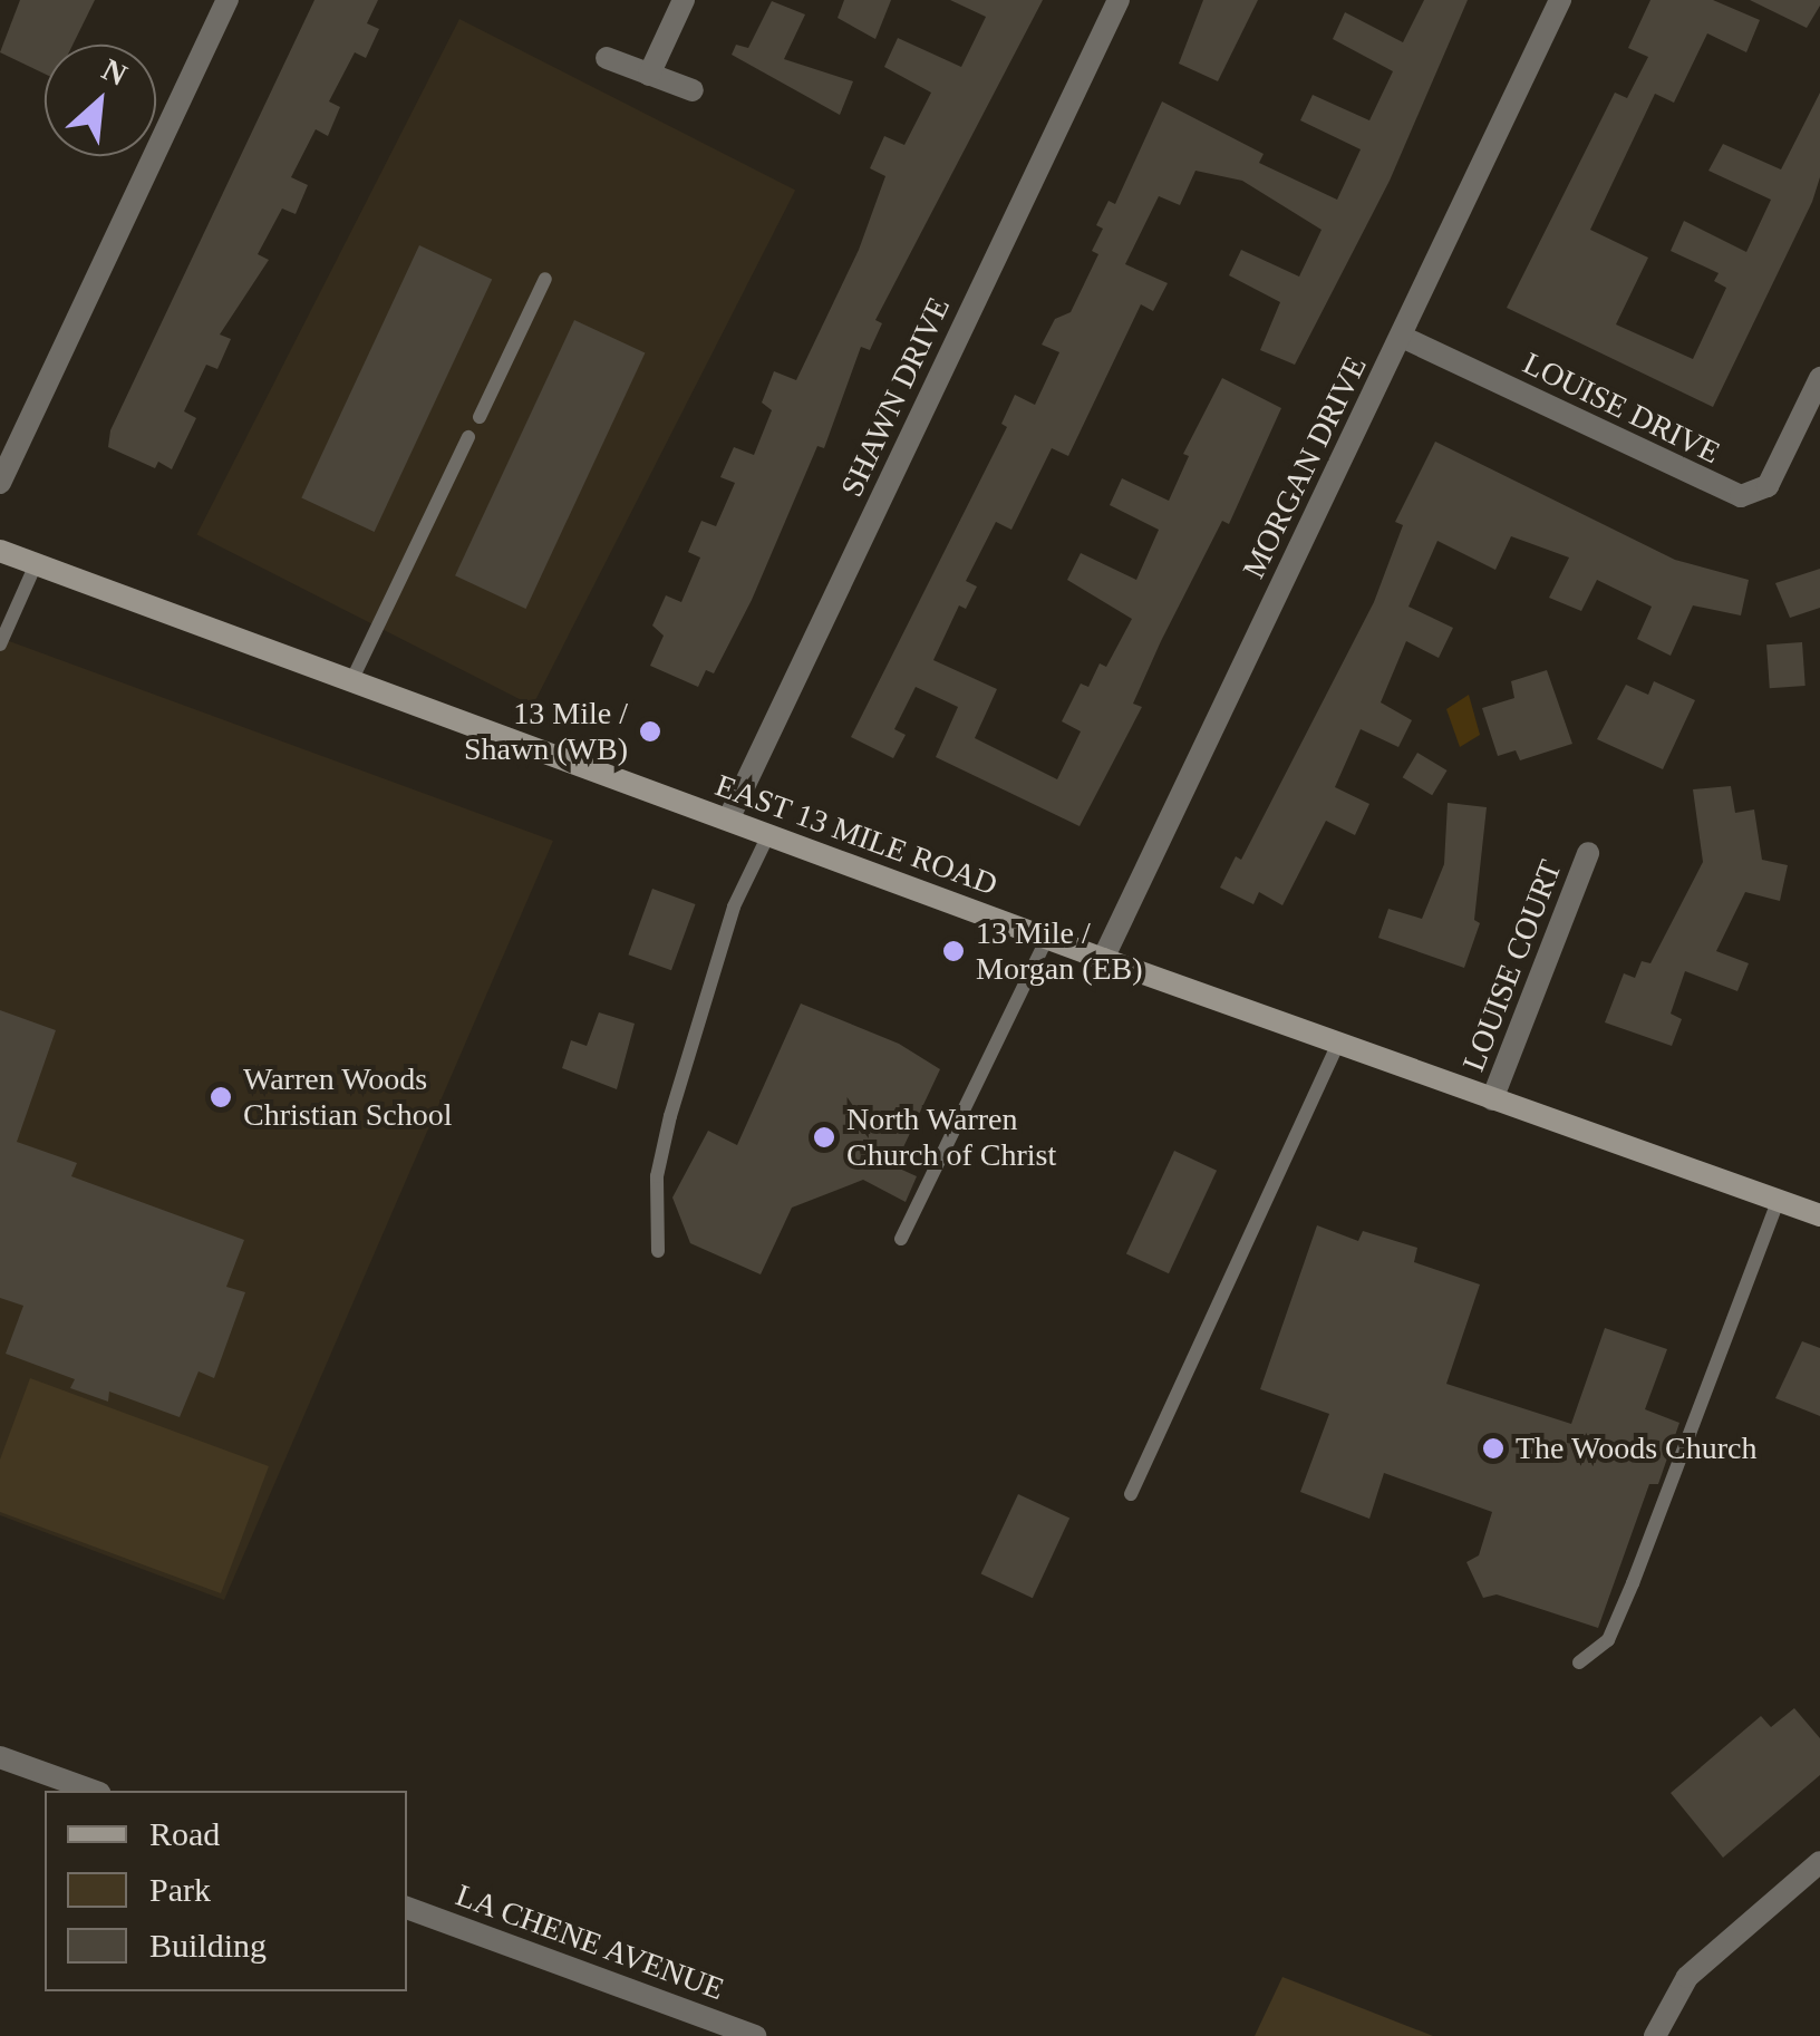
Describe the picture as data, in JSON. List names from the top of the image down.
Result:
{
  "streets": {
    "main road": ["EAST 13 MILE ROAD"],
    "street": [
      "SHAWN DRIVE",
      "LOUISE DRIVE",
      "MORGAN DRIVE",
      "LOUISE COURT",
      "LA CHENE AVENUE"
    ]
  },
  "crossings": [
    ["SHAWN DRIVE", "EAST 13 MILE ROAD"],
    ["LOUISE DRIVE", "MORGAN DRIVE"],
    ["MORGAN DRIVE", "EAST 13 MILE ROAD"],
    ["EAST 13 MILE ROAD", "LOUISE COURT"]
  ],
  "places": [
    "13 Mile / Shawn (WB)",
    "13 Mile / Morgan (EB)",
    "Warren Woods Christian School",
    "North Warren Church of Christ",
    "The Woods Church"
  ],
  "legend": ["Road", "Park", "Building"],
  "north": "top right"
}
